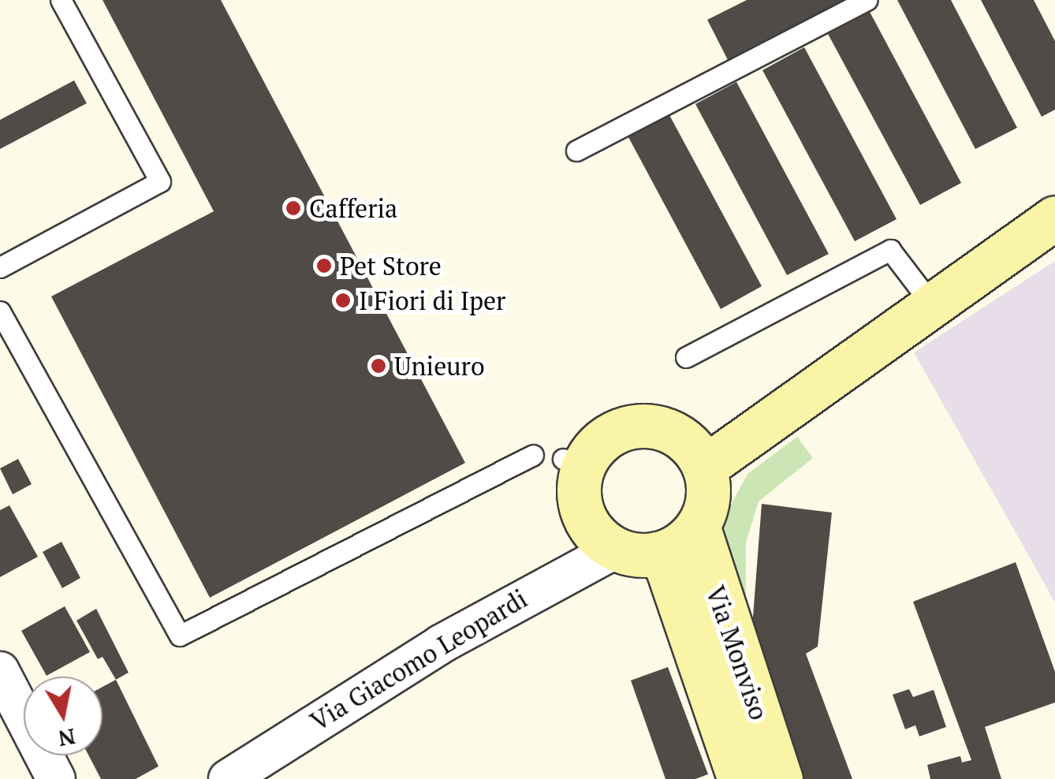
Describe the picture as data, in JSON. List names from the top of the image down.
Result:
{
  "streets": {
    "street": ["Via Monviso", "Via Giacomo Leopardi"]
  },
  "crossings": [
    ["Via Monviso", "Via Giacomo Leopardi"]
  ],
  "places": [
    "Cafferia",
    "Pet Store",
    "I Fiori di Iper",
    "Unieuro"
  ],
  "north": "bottom"
}
